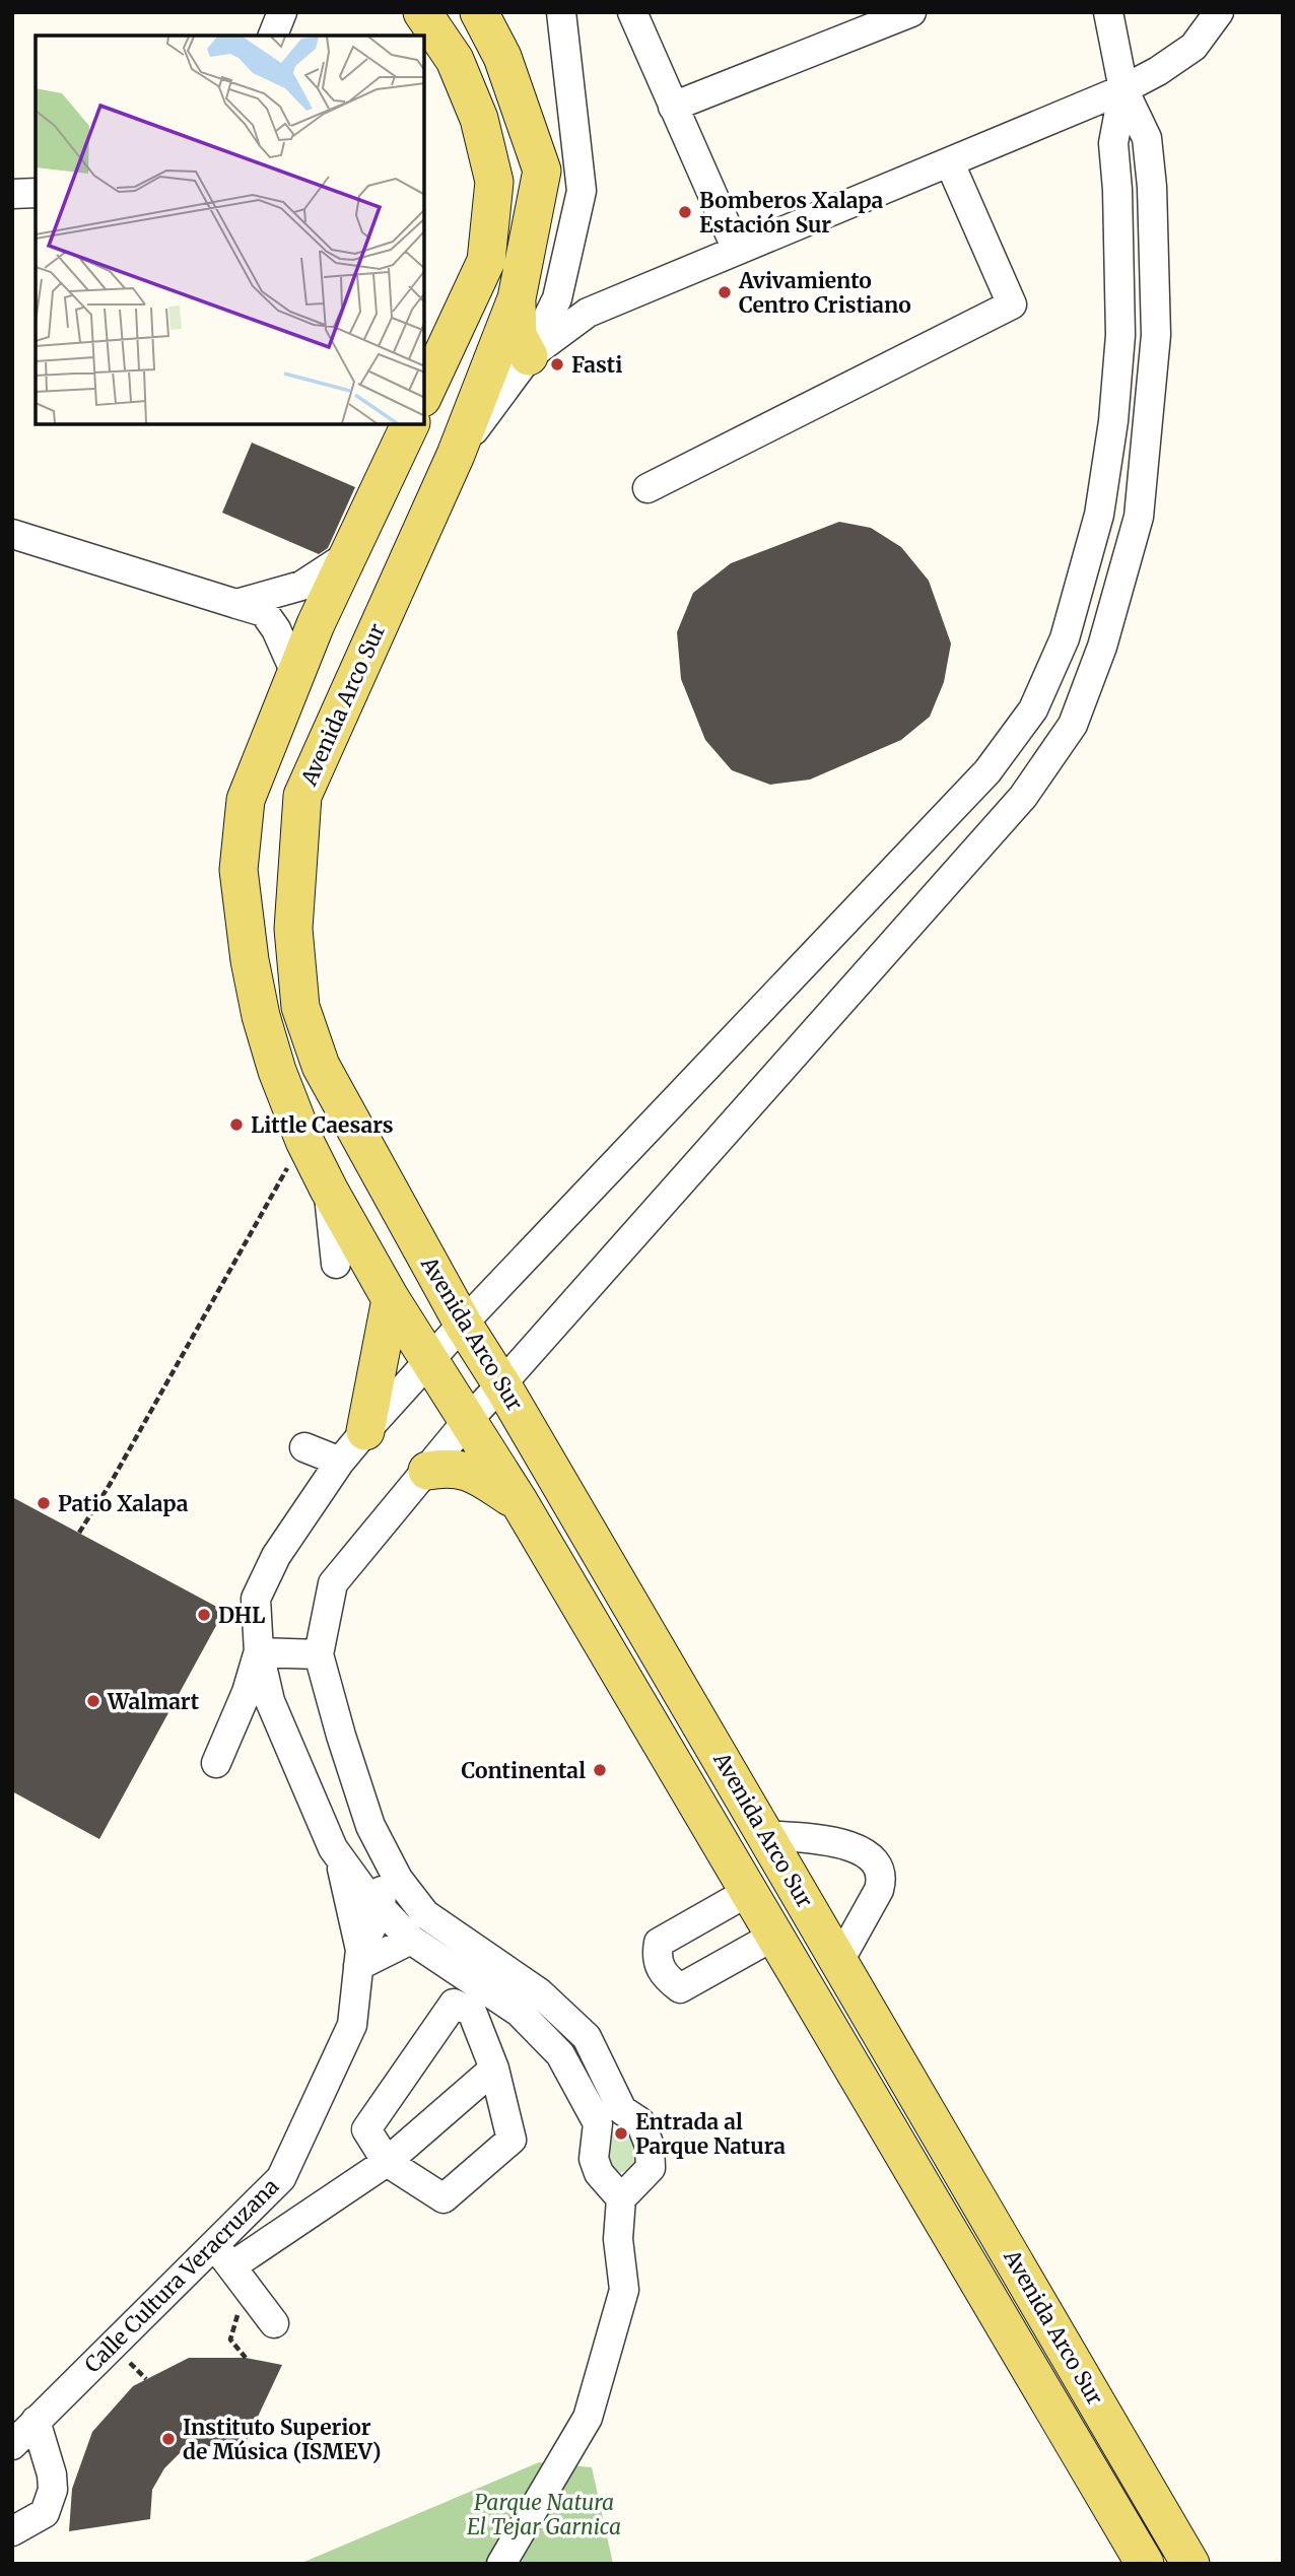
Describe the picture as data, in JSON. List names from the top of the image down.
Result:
{
  "streets": {
    "main road": ["Avenida Arco Sur"],
    "street": ["Calle Cultura Veracruzana"]
  },
  "crossings": [
    ["Avenida Arco Sur", "Calle Cultura Veracruzana"]
  ],
  "parks": ["Parque Natura El Tejar Garnica"],
  "places": [
    "Bomberos Xalapa Estación Sur",
    "Avivamiento Centro Cristiano",
    "Fasti",
    "Little Caesars",
    "Patio Xalapa",
    "DHL",
    "Walmart",
    "Continental",
    "Entrada al Parque Natura",
    "Instituto Superior de Música (ISMEV)"
  ]
}
